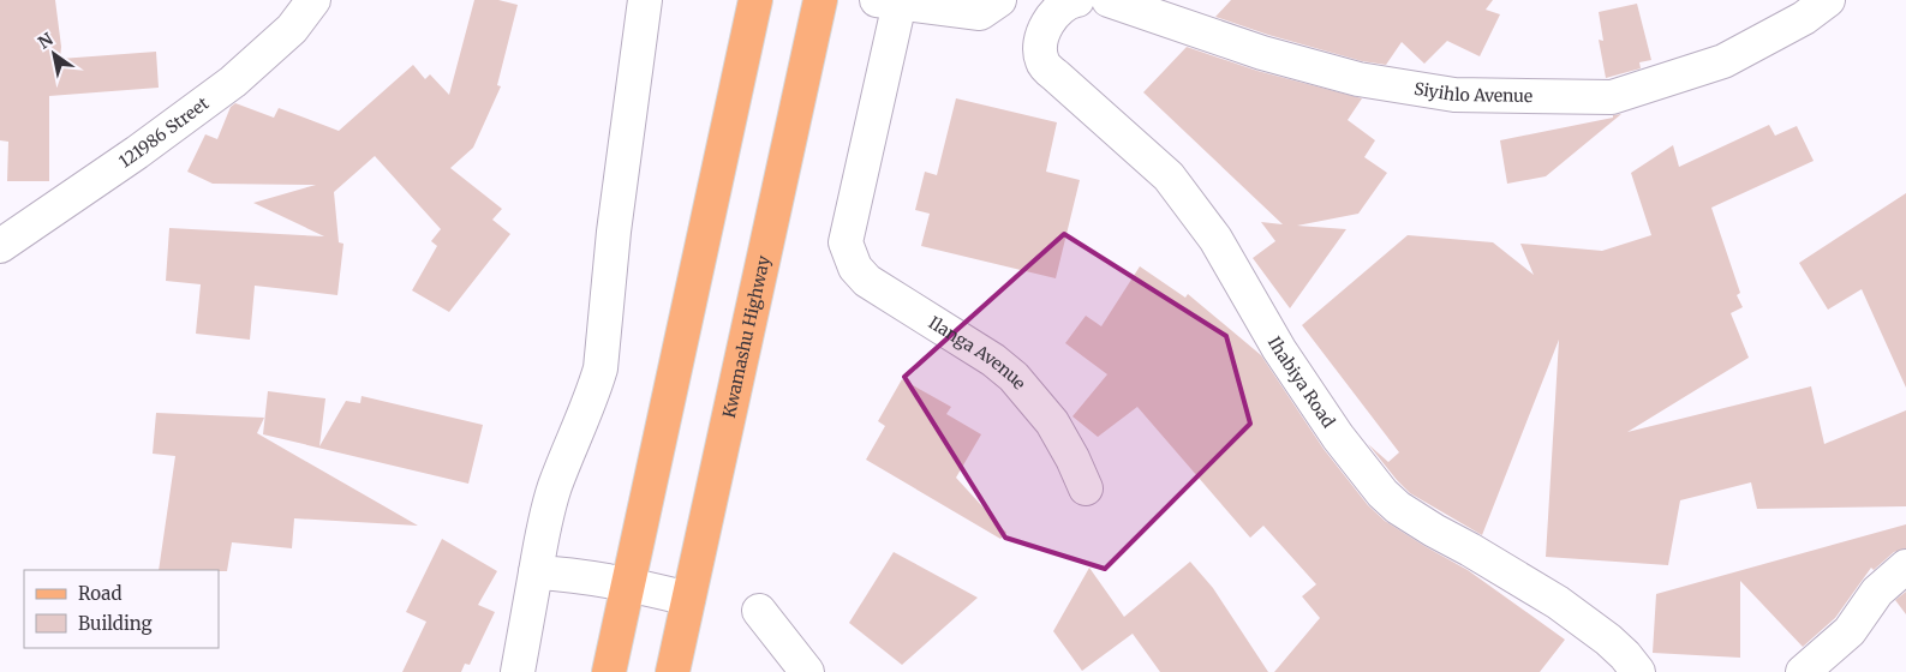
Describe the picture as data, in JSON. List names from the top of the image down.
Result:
{
  "streets": {
    "main road": ["Kwamashu Highway"],
    "street": [
      "Siyihlo Avenue",
      "121986 Street",
      "Ilanga Avenue",
      "Ihabiya Road"
    ]
  },
  "legend": ["Road", "Building"],
  "north": "top left"
}
